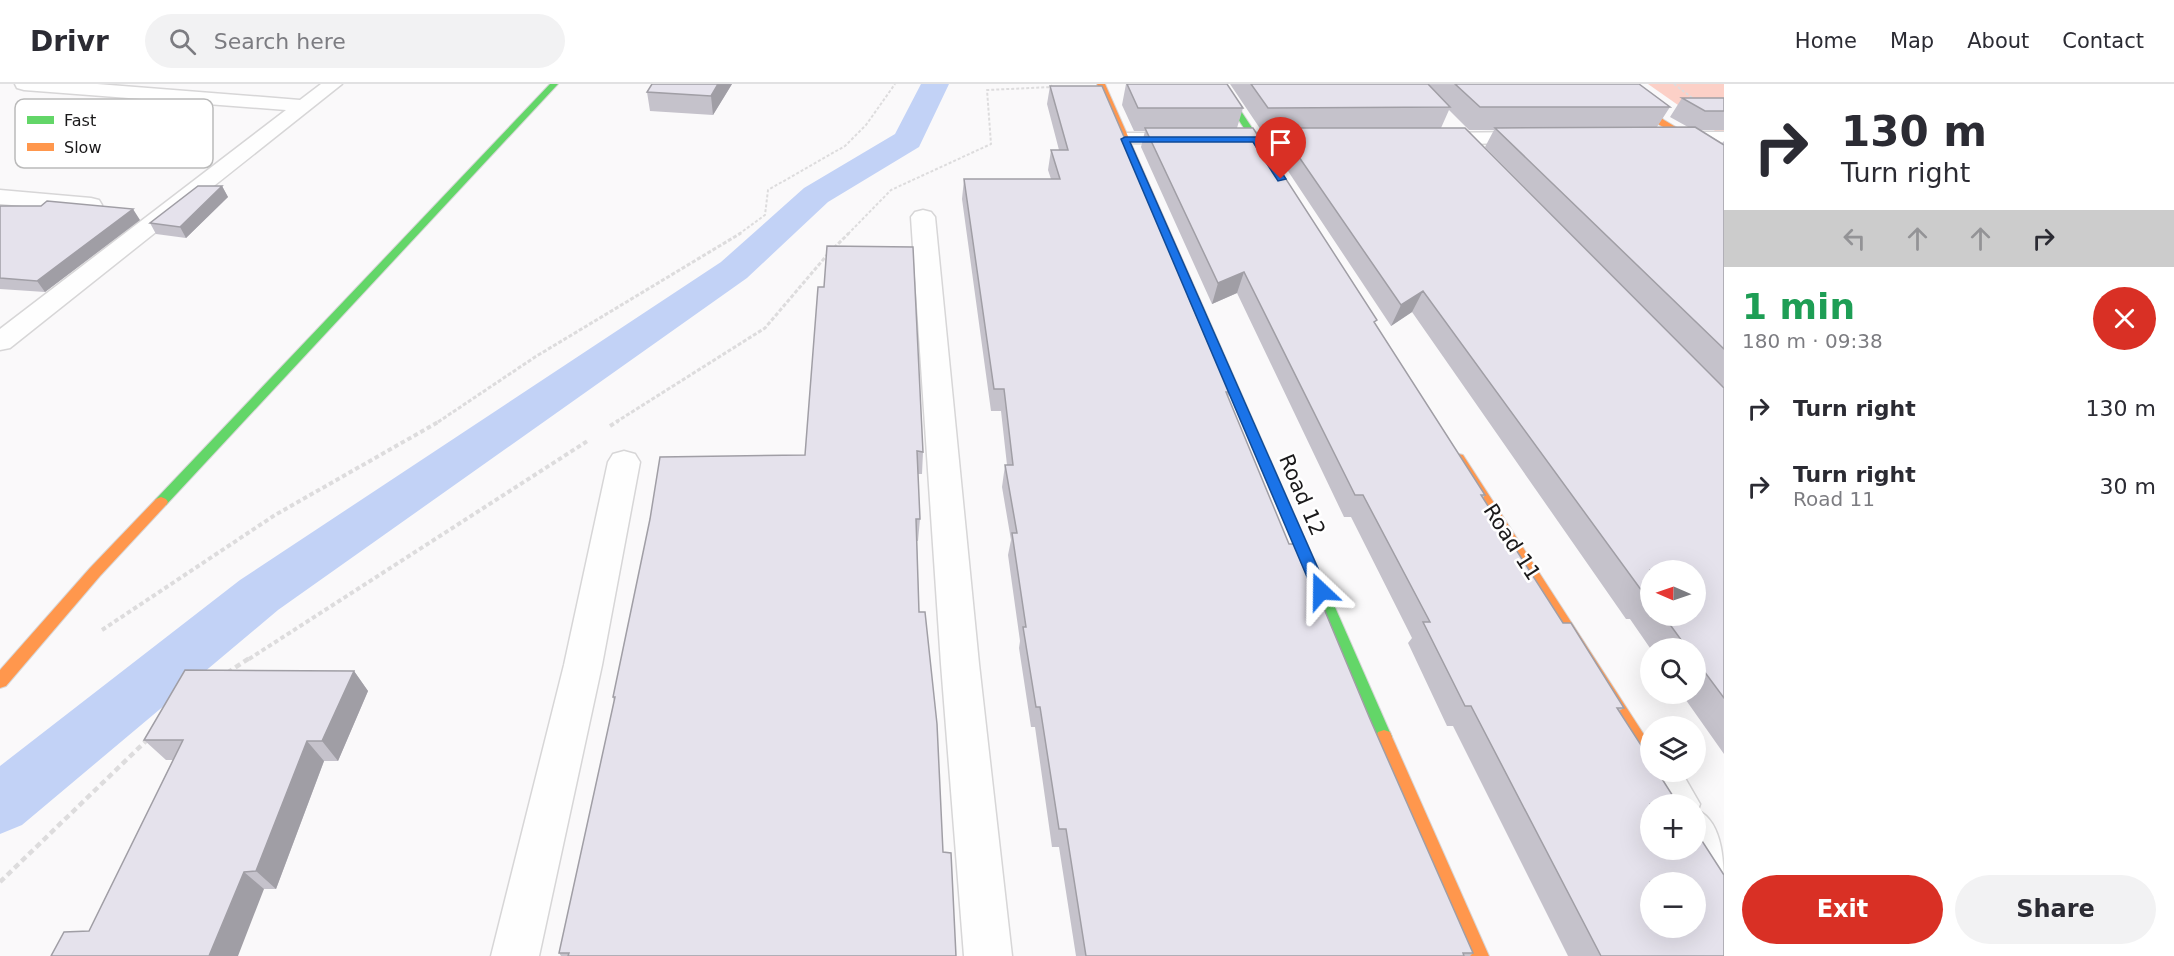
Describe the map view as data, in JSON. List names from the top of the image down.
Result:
{
  "streets": {
    "street": ["Road 12", "Road 11"]
  },
  "legend": ["Fast", "Slow"],
  "north": "left",
  "page": {
    "header": "Drivr",
    "search": "Search here",
    "nav": [
      "Home",
      "Map",
      "About",
      "Contact"
    ],
    "turn": ["130 m", "Turn right"],
    "heading": ["1 min", "180 m · 09:38"],
    "list": [
      {
        "name": "Turn right",
        "value": "130 m"
      },
      {
        "name": "Turn right",
        "note": "Road 11",
        "value": "30 m"
      }
    ],
    "map_buttons": ["+", "−"],
    "buttons": ["Exit", "Share"]
  }
}
